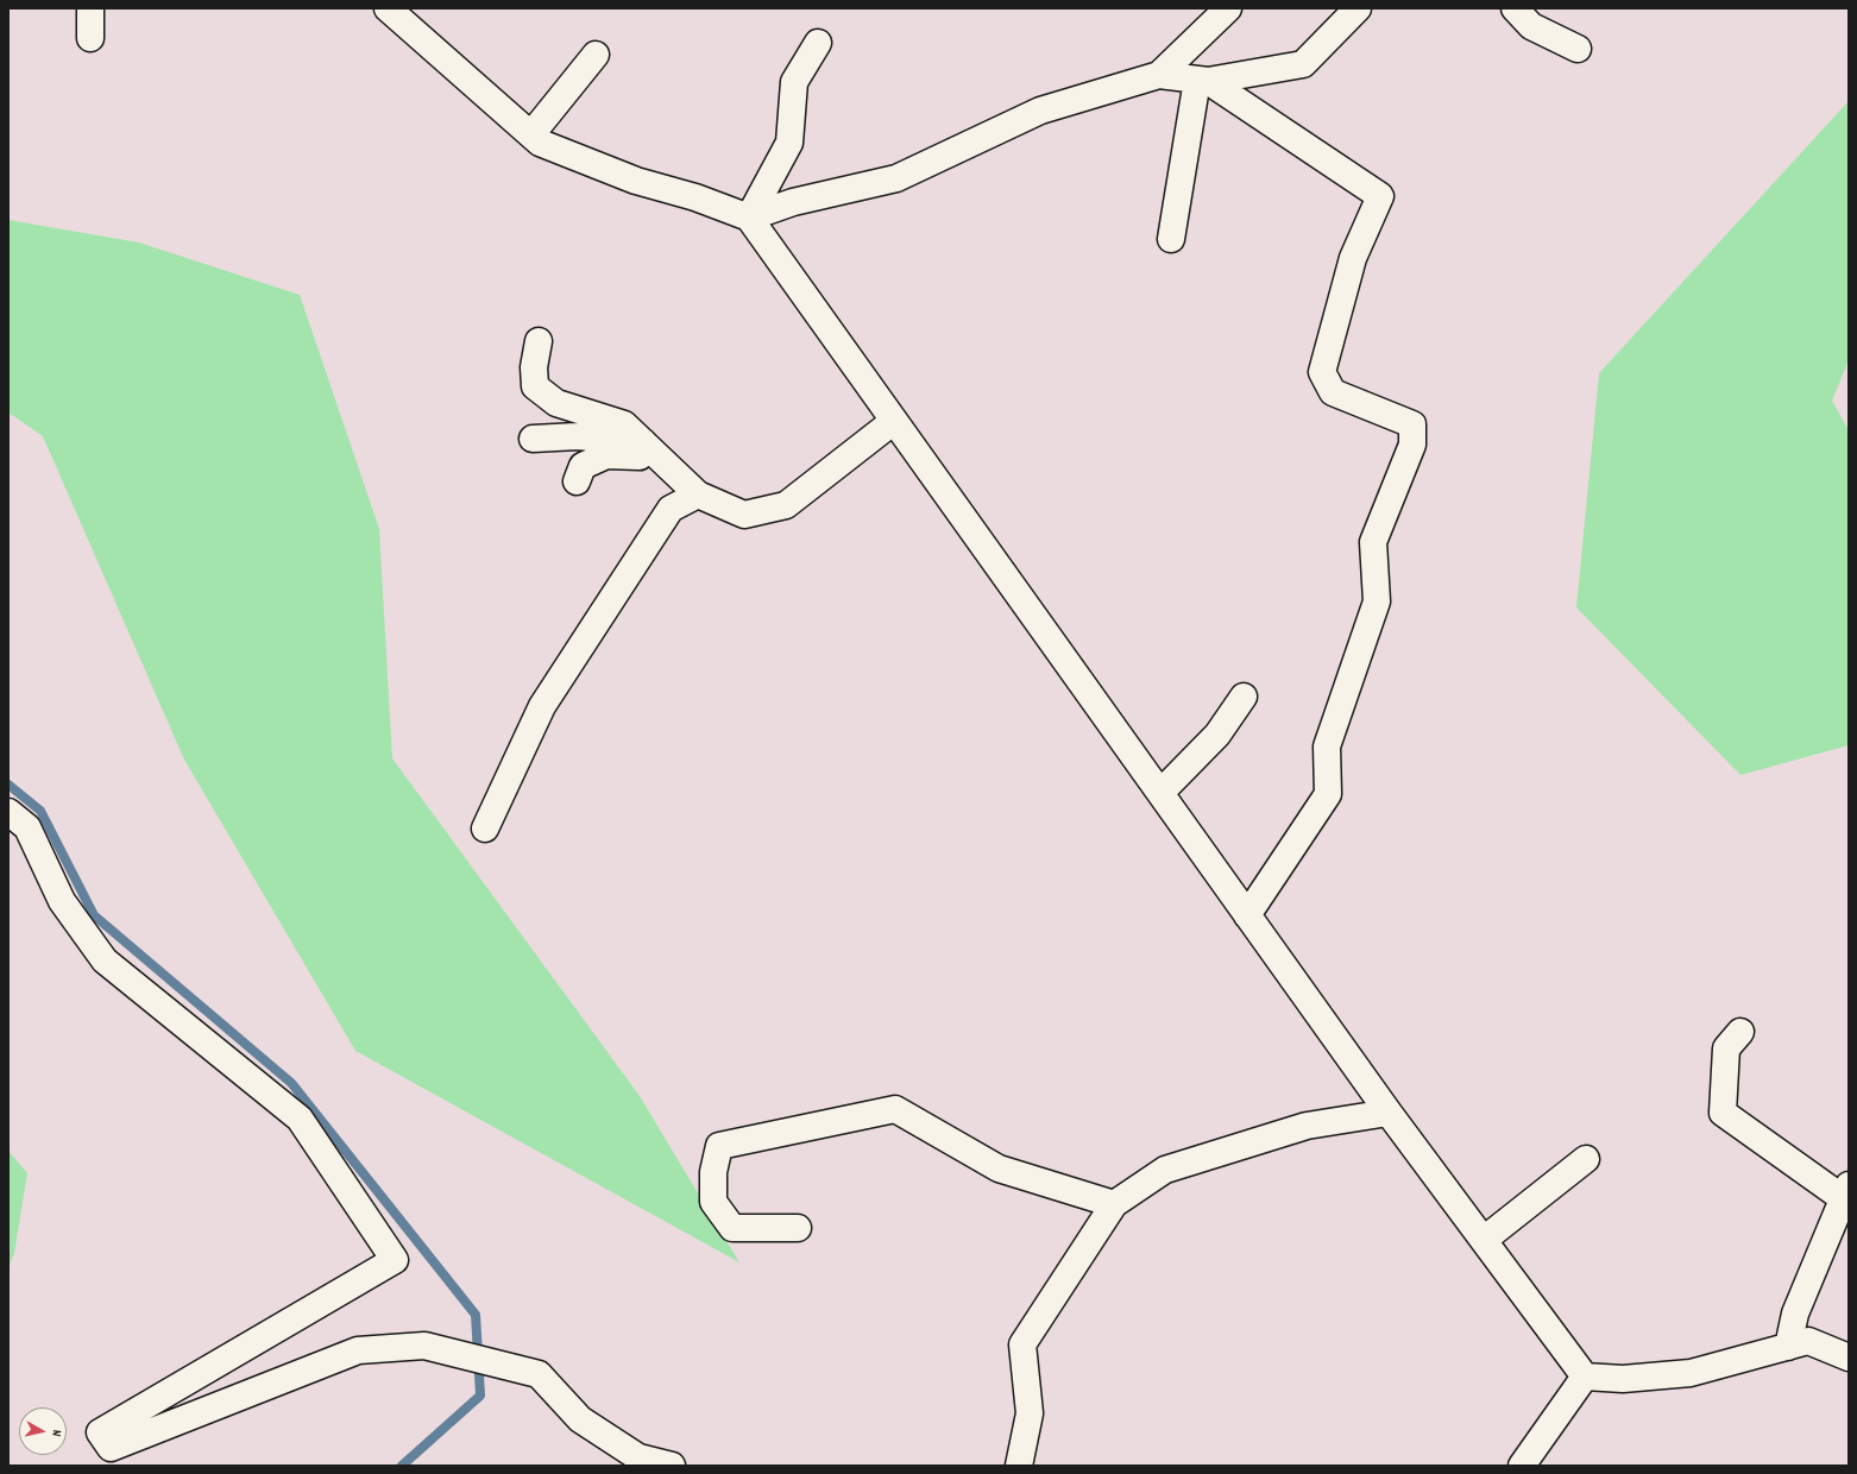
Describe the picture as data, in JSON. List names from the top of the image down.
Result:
{
  "north": "right"
}
